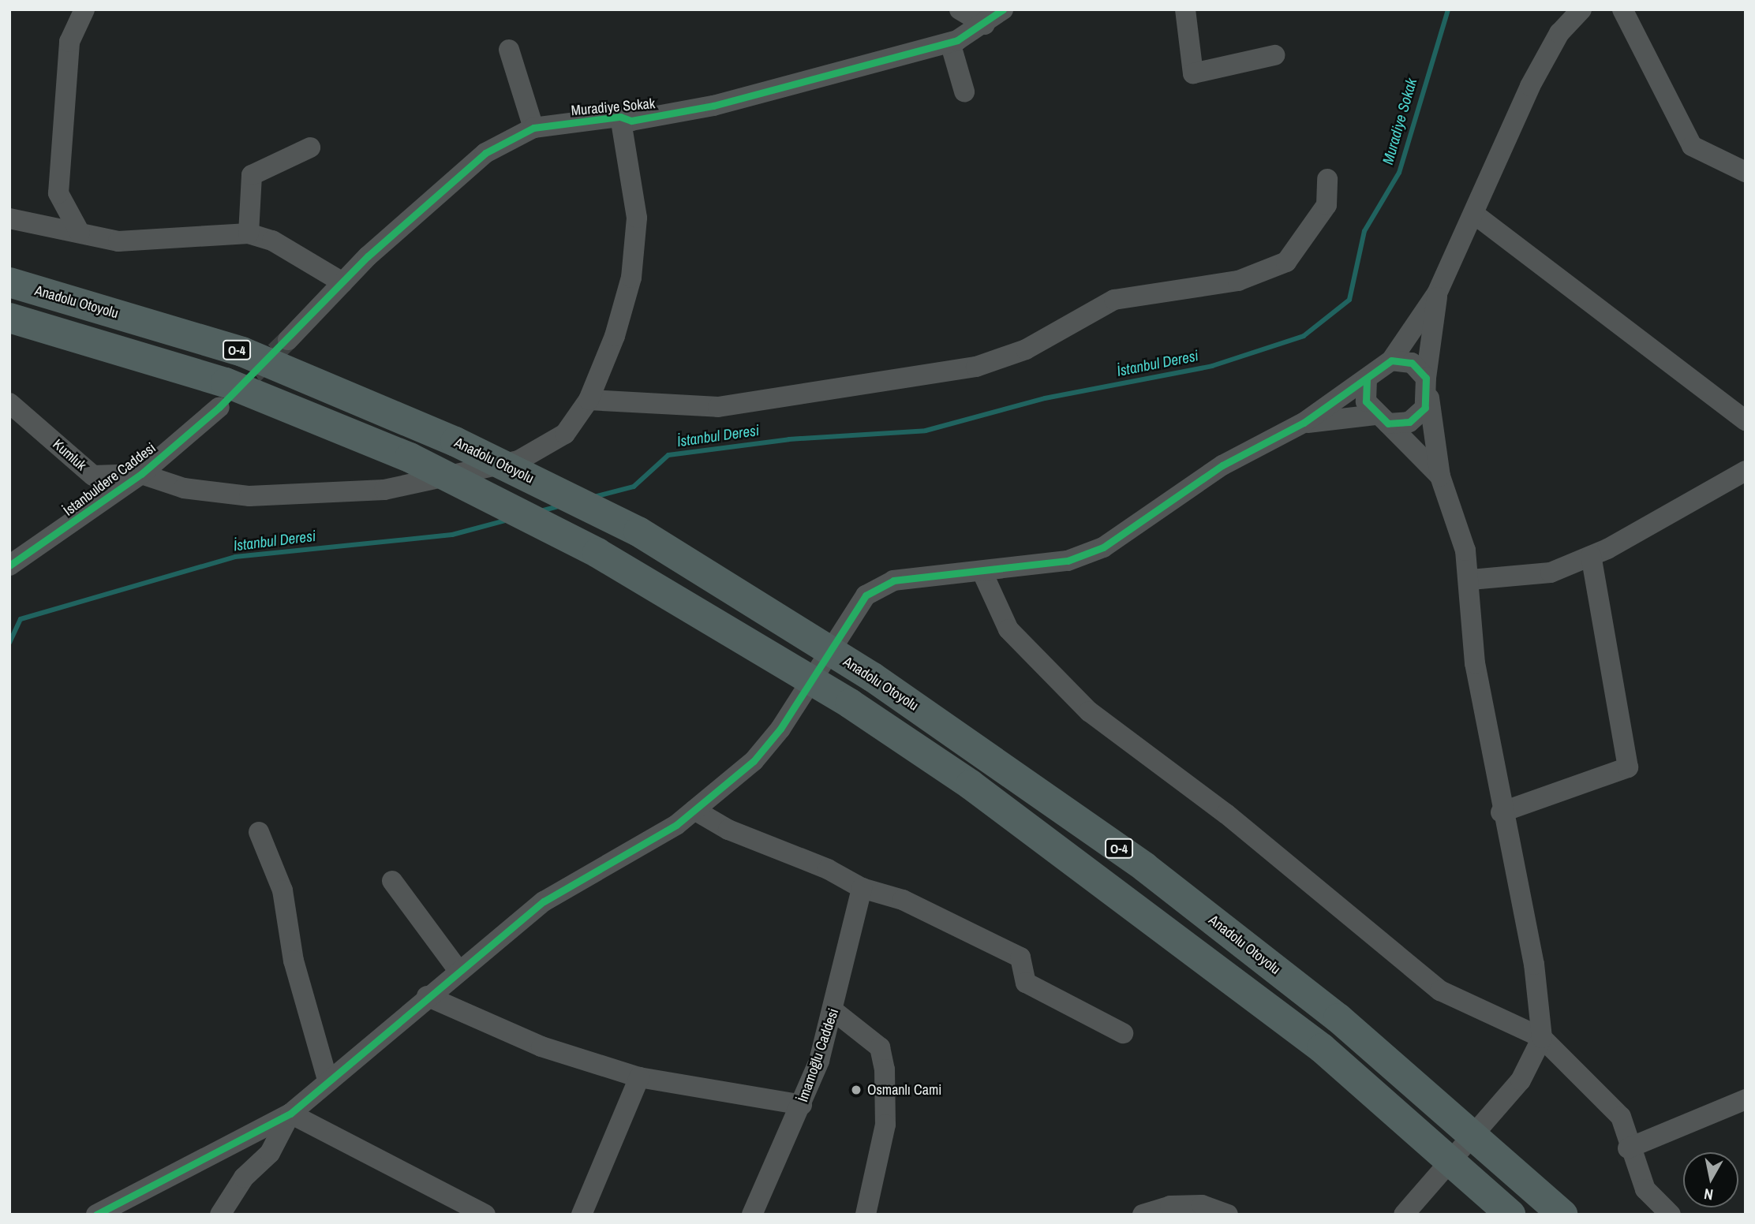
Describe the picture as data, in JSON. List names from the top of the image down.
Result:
{
  "streets": {
    "highway": ["Anadolu Otoyolu", "O-4"],
    "street": [
      "Muradiye Sokak",
      "Kumluk",
      "İstanbuldere Caddesi",
      "İmamoğlu Caddesi"
    ]
  },
  "crossings": [
    ["Kumluk", "İstanbuldere Caddesi"]
  ],
  "water": ["Muradiye Sokak", "İstanbul Deresi"],
  "places": ["Osmanlı Cami"],
  "north": "bottom"
}
